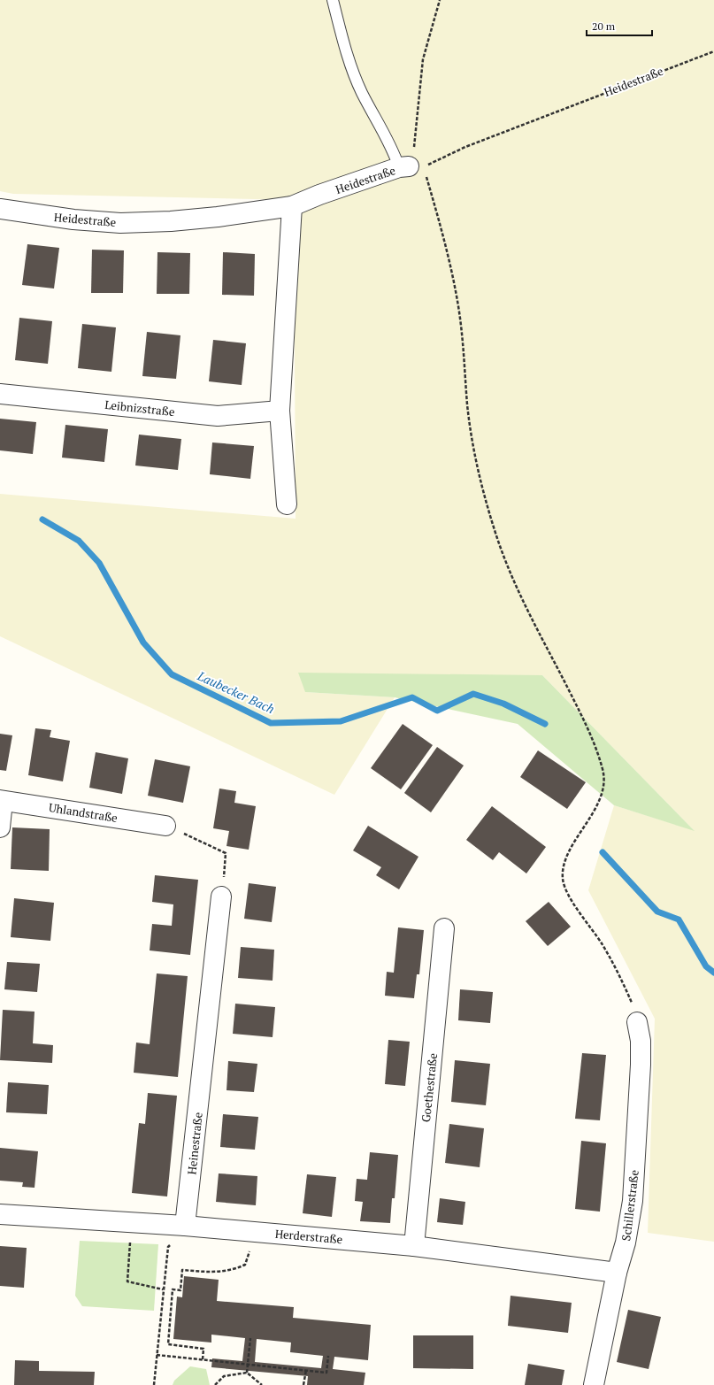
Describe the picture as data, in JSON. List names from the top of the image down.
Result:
{
  "streets": {
    "street": [
      "Heidestraße",
      "Leibnizstraße",
      "Uhlandstraße",
      "Goethestraße",
      "Heinestraße",
      "Schillerstraße",
      "Herderstraße"
    ]
  },
  "crossings": [
    ["Goethestraße", "Herderstraße"],
    ["Heinestraße", "Herderstraße"],
    ["Schillerstraße", "Herderstraße"]
  ],
  "water": ["Laubecker Bach"],
  "scale_bar": "20 m"
}
